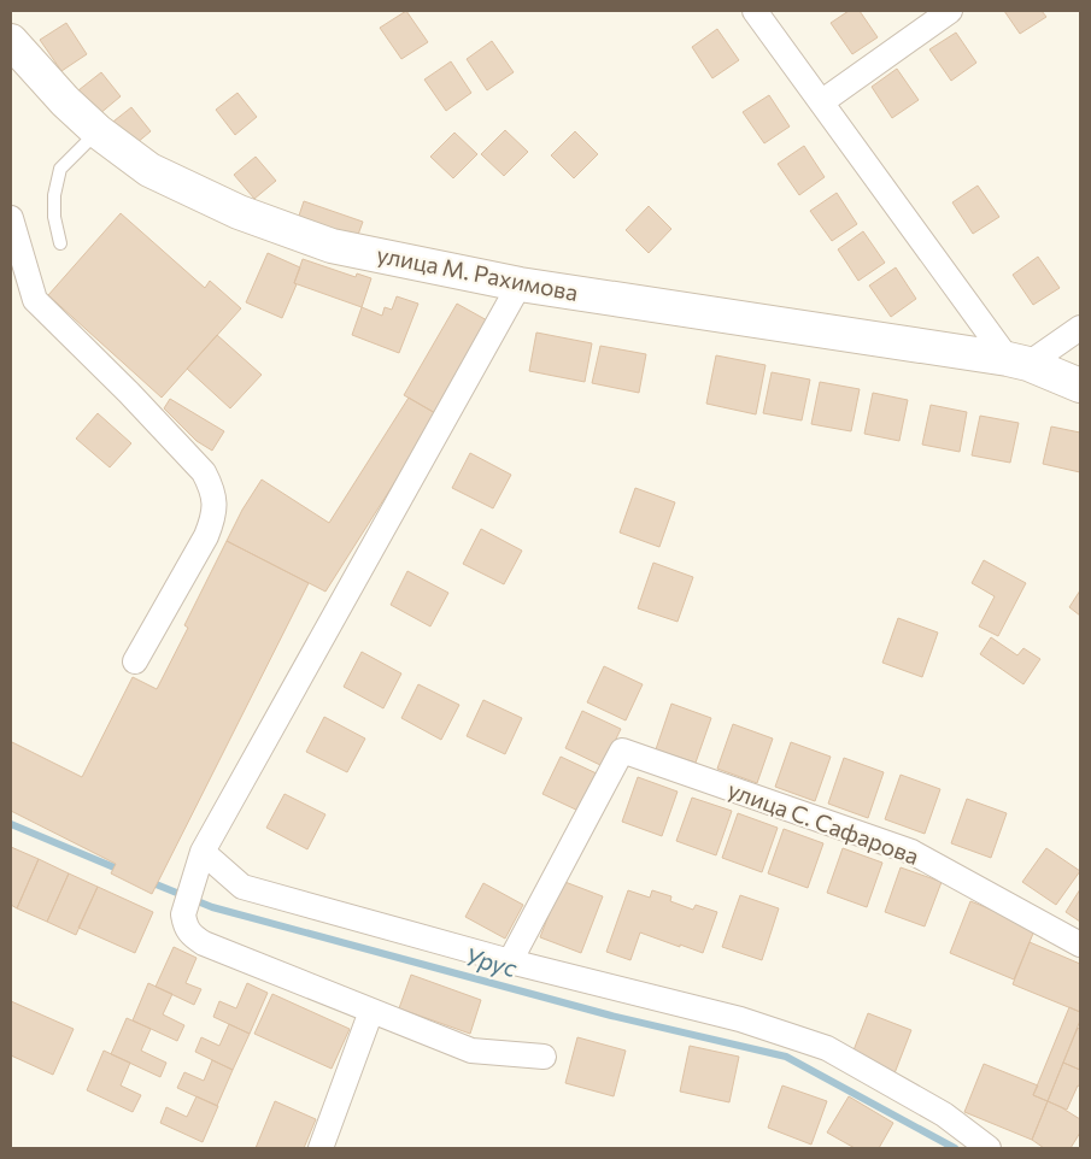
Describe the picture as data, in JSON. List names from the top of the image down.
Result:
{
  "streets": {
    "street": ["улица М. Рахимова", "улица С. Сафарова"]
  },
  "water": ["Урус"]
}
